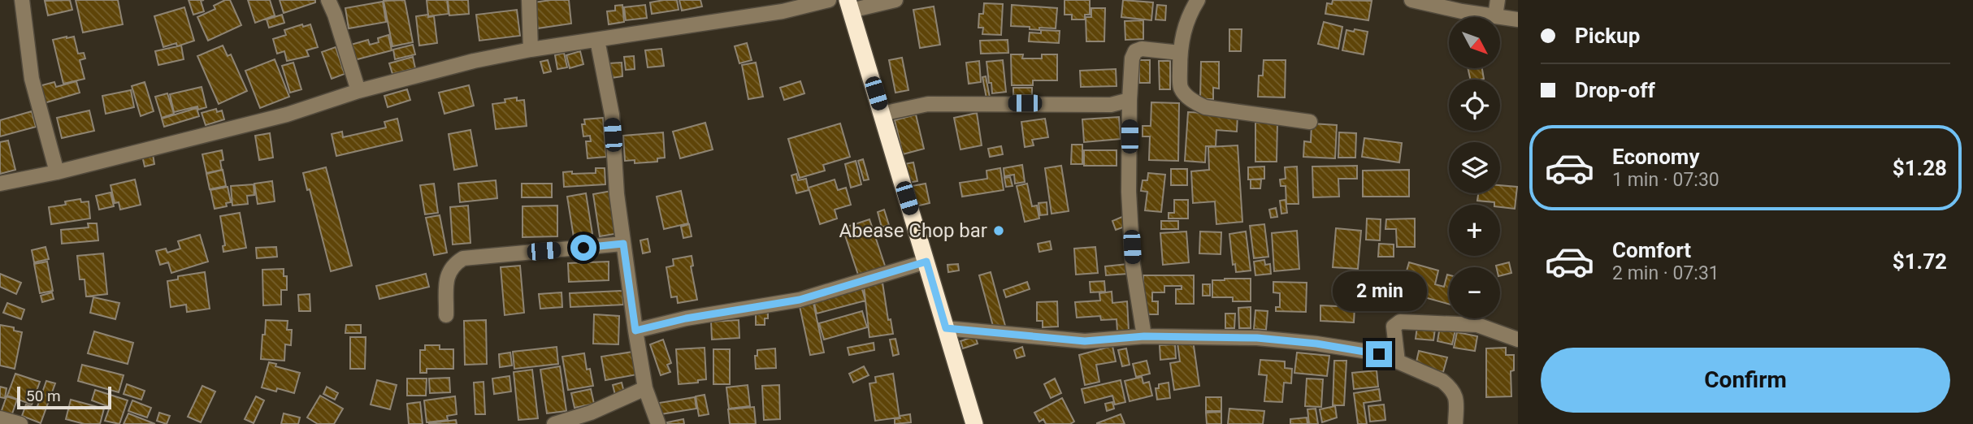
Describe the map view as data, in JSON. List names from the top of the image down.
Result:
{
  "places": ["Abease Chop bar"],
  "scale_bar": "50 m",
  "north": "bottom right",
  "page": {
    "banner": ["Pickup", "Drop-off"],
    "map_buttons": ["+", "−"],
    "list": [
      {
        "name": "Economy",
        "note": "1 min · 07:30",
        "value": "$1.28"
      },
      {
        "name": "Comfort",
        "note": "2 min · 07:31",
        "value": "$1.72"
      }
    ],
    "bubble": "2 min",
    "buttons": "Confirm",
    "scale": "50 m"
  }
}
